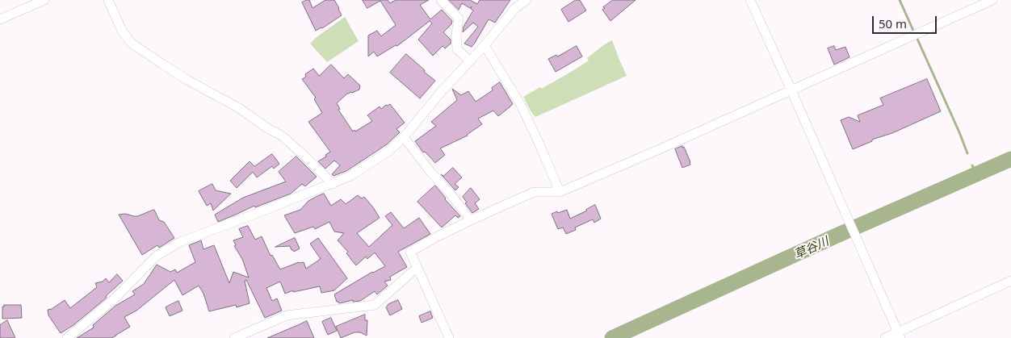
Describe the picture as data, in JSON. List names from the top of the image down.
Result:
{
  "water": ["草谷川"],
  "scale_bar": "50 m"
}
